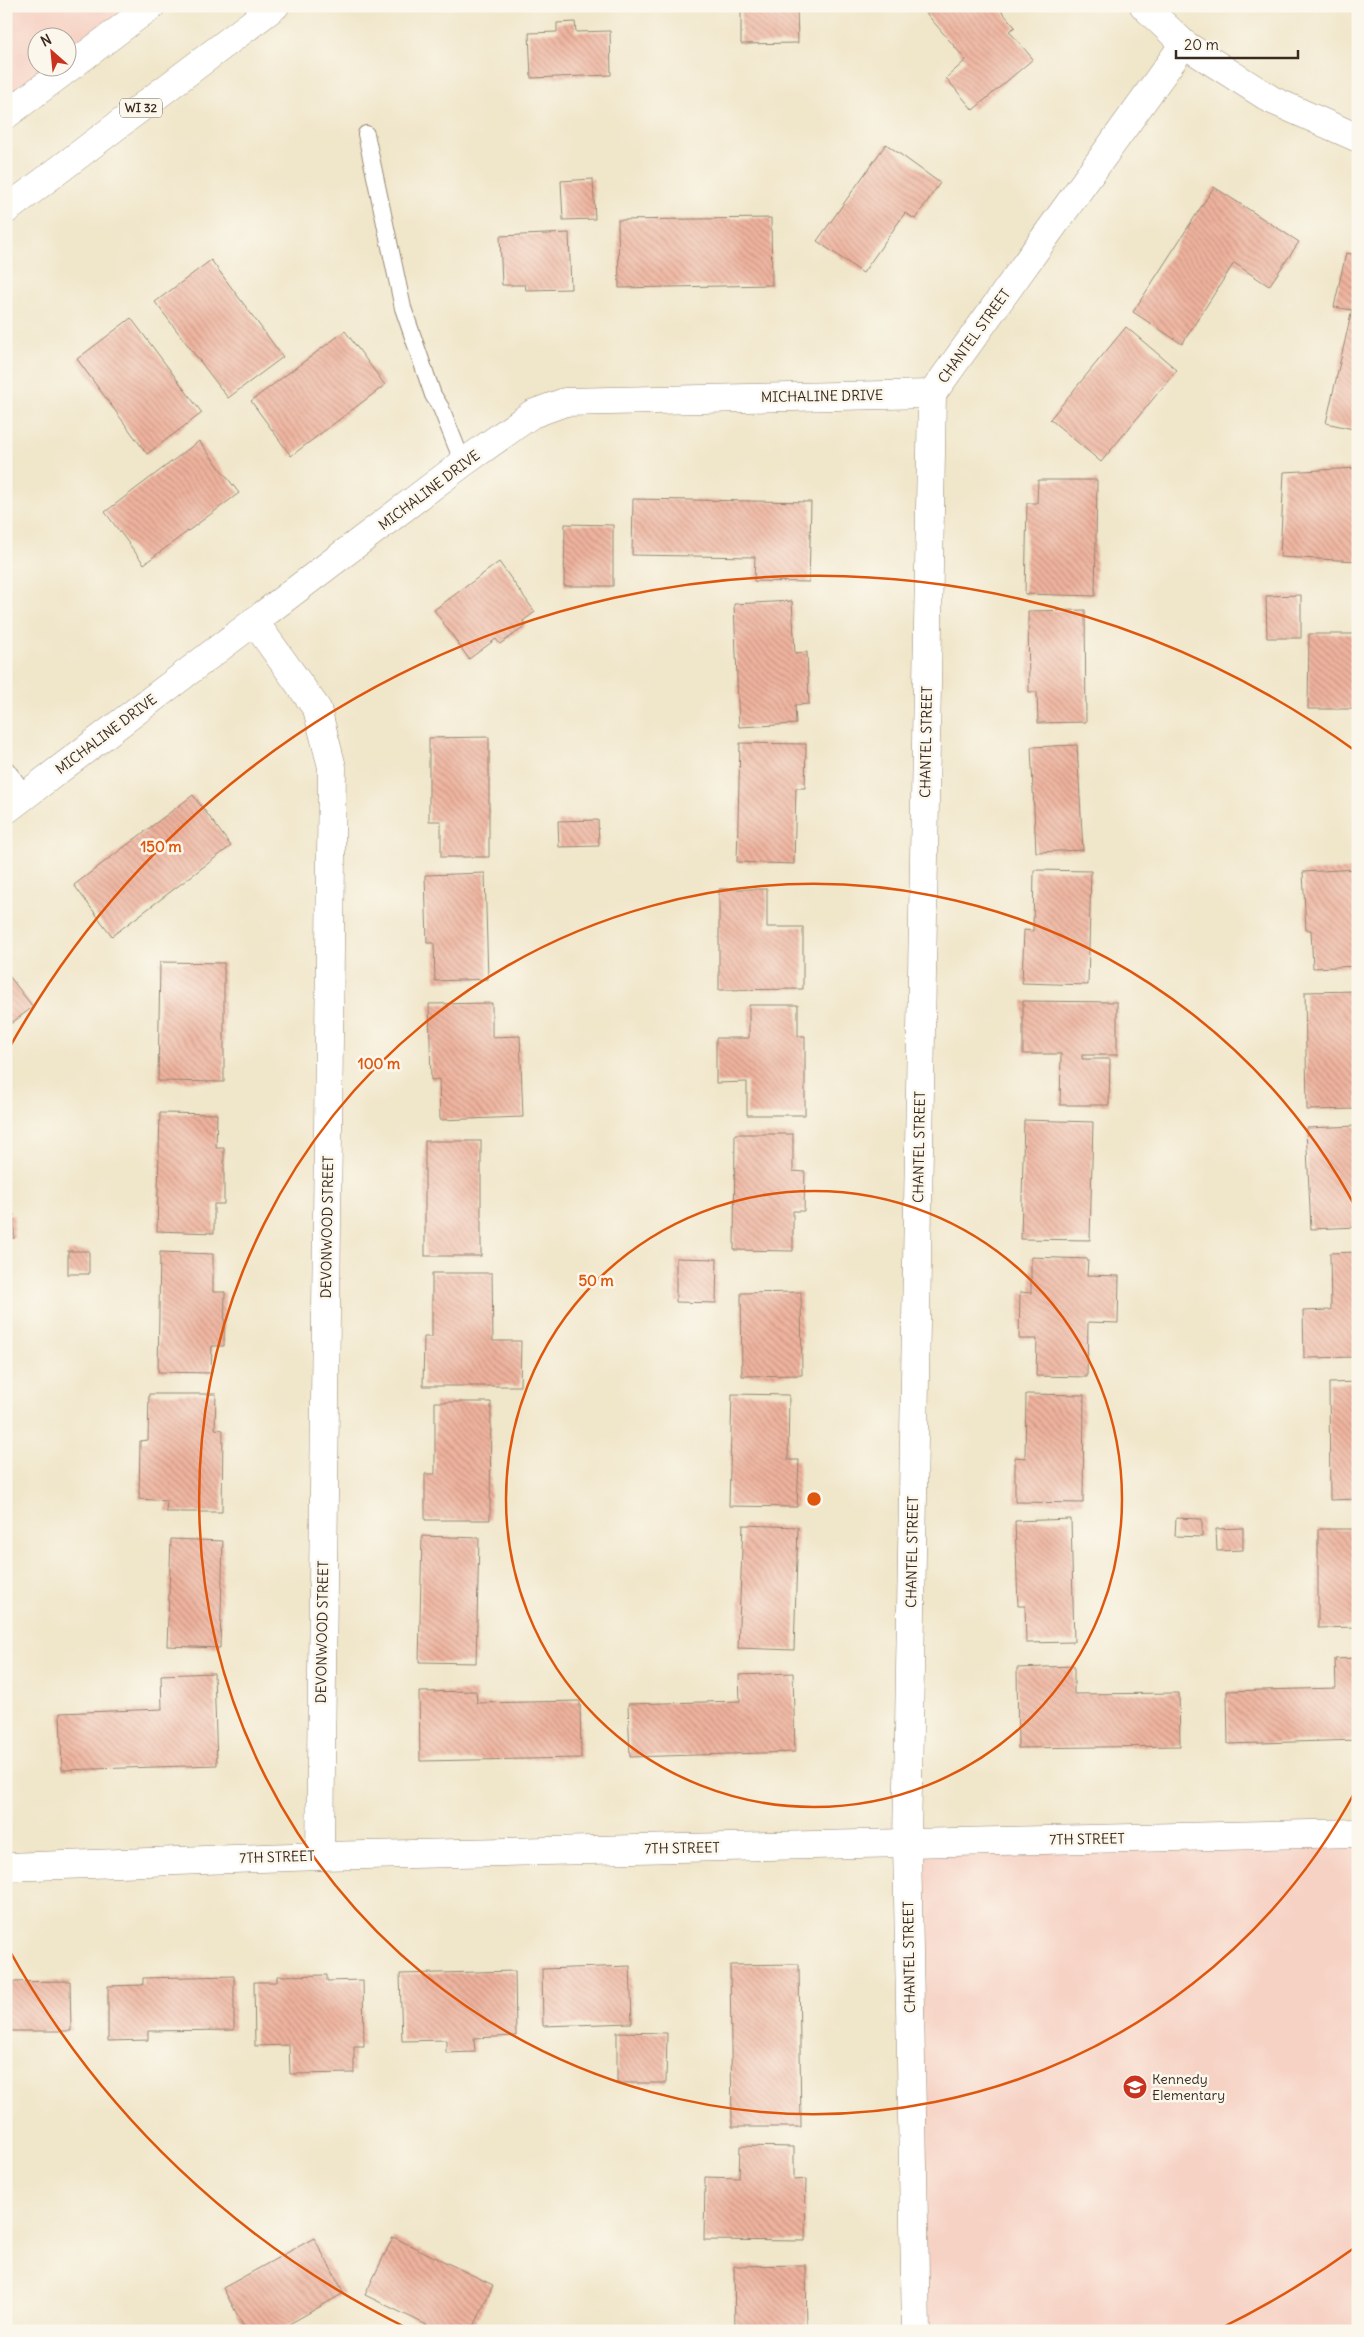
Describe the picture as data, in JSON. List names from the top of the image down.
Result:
{
  "streets": {
    "street": [
      "WI 32",
      "CHANTEL STREET",
      "MICHALINE DRIVE",
      "DEVONWOOD STREET",
      "7TH STREET"
    ]
  },
  "crossings": [
    ["CHANTEL STREET", "MICHALINE DRIVE"],
    ["CHANTEL STREET", "7TH STREET"],
    ["MICHALINE DRIVE", "DEVONWOOD STREET"],
    ["DEVONWOOD STREET", "7TH STREET"]
  ],
  "places": {
    "school or university": ["Kennedy Elementary"]
  },
  "scale_bar": "20 m",
  "north": "top left",
  "rings": ["150 m", "100 m", "50 m"]
}
